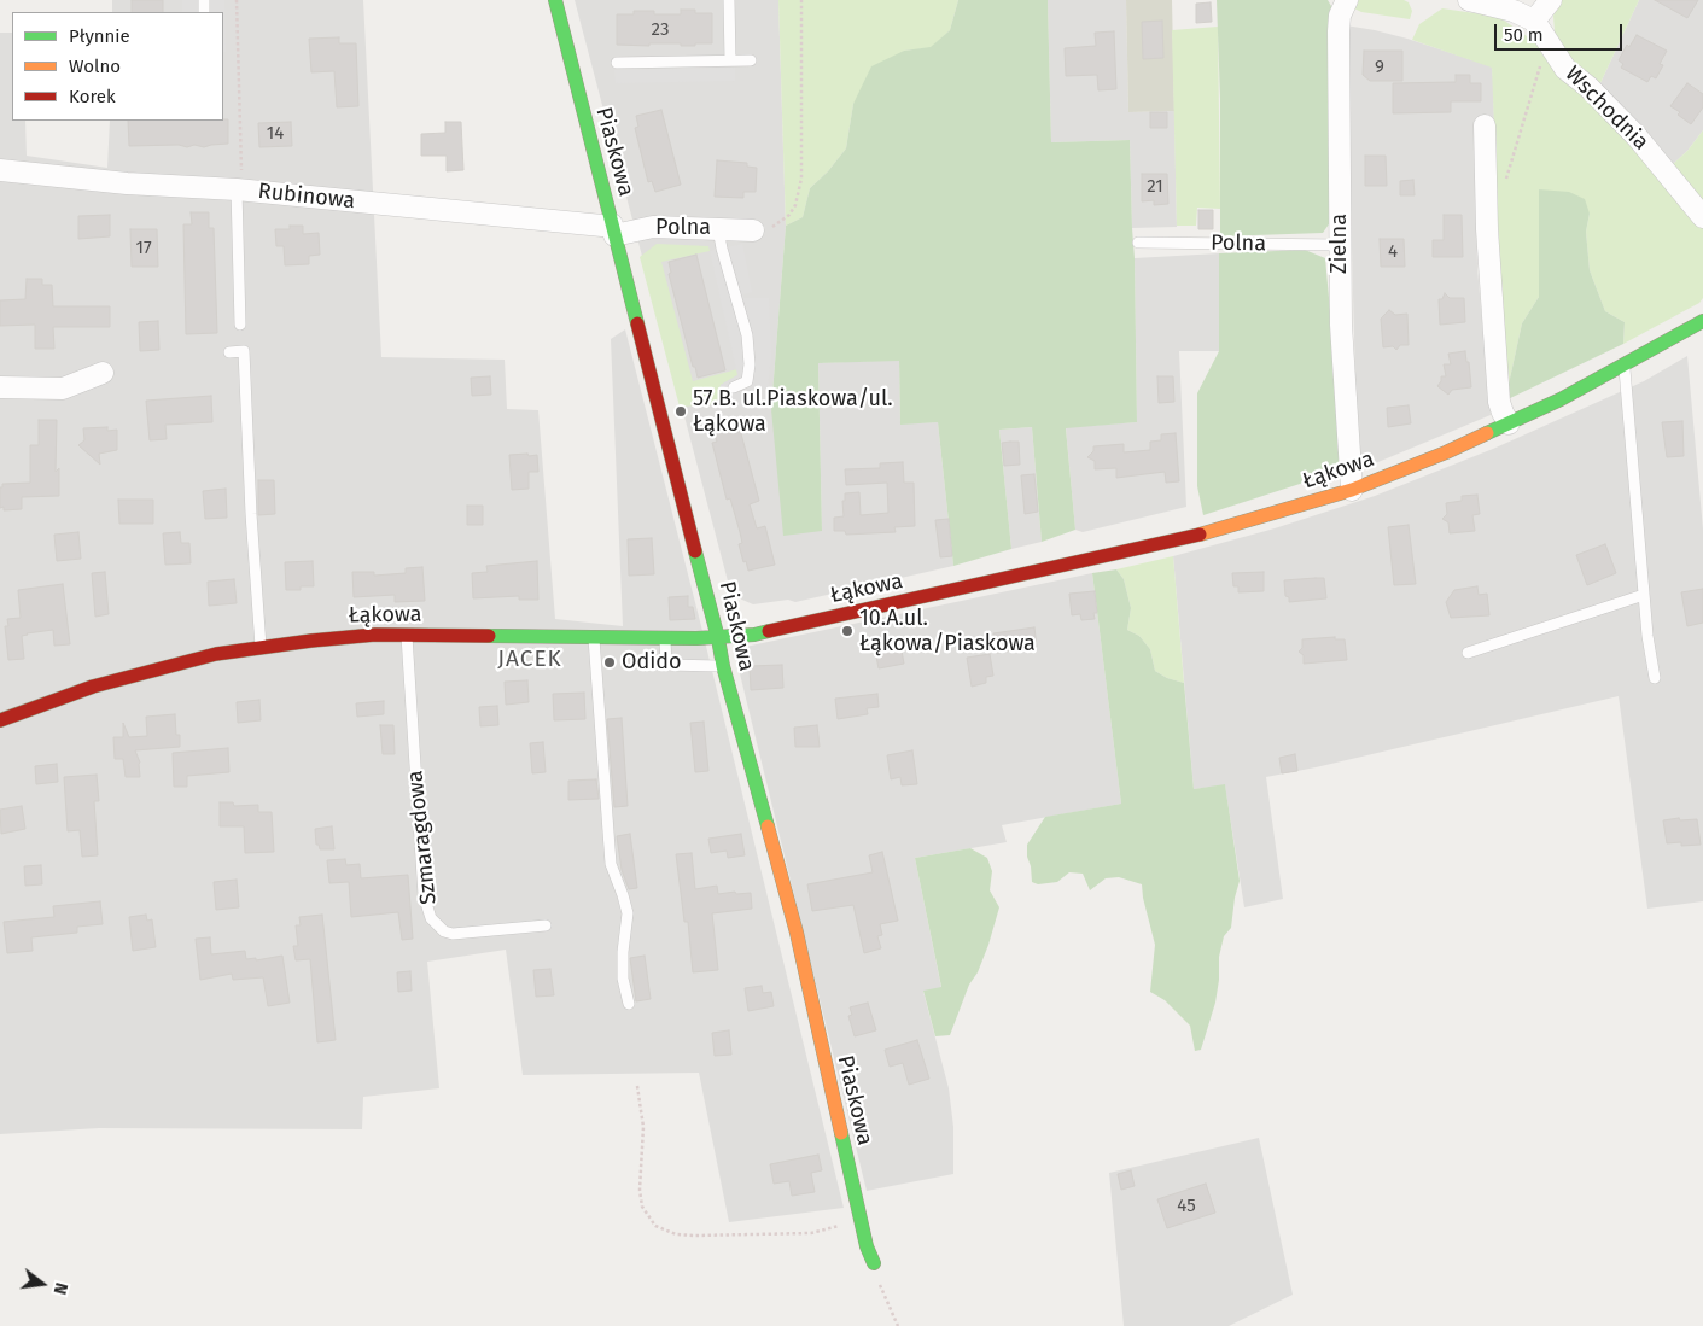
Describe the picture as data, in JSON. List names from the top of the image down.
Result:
{
  "streets": {
    "street": [
      "Wschodnia",
      "Piaskowa",
      "Rubinowa",
      "Polna",
      "Zielna",
      "Łąkowa"
    ],
    "lane": ["Szmaragdowa"]
  },
  "crossings": [
    ["Piaskowa", "Rubinowa"],
    ["Piaskowa", "Polna"],
    ["Piaskowa", "Łąkowa"],
    ["Rubinowa", "Polna"],
    ["Polna", "Zielna"],
    ["Zielna", "Łąkowa"],
    ["Łąkowa", "Szmaragdowa"]
  ],
  "districts": ["JACEK"],
  "places": ["57.B. ul.Piaskowa/ul. Łąkowa", "10.A.ul. Łąkowa/Piaskowa", "Odido"],
  "house_numbers": [
    "23",
    "9",
    "14",
    "21",
    "17",
    "4",
    "45"
  ],
  "legend": ["Płynnie", "Wolno", "Korek"],
  "scale_bar": "50 m",
  "north": "right"
}
